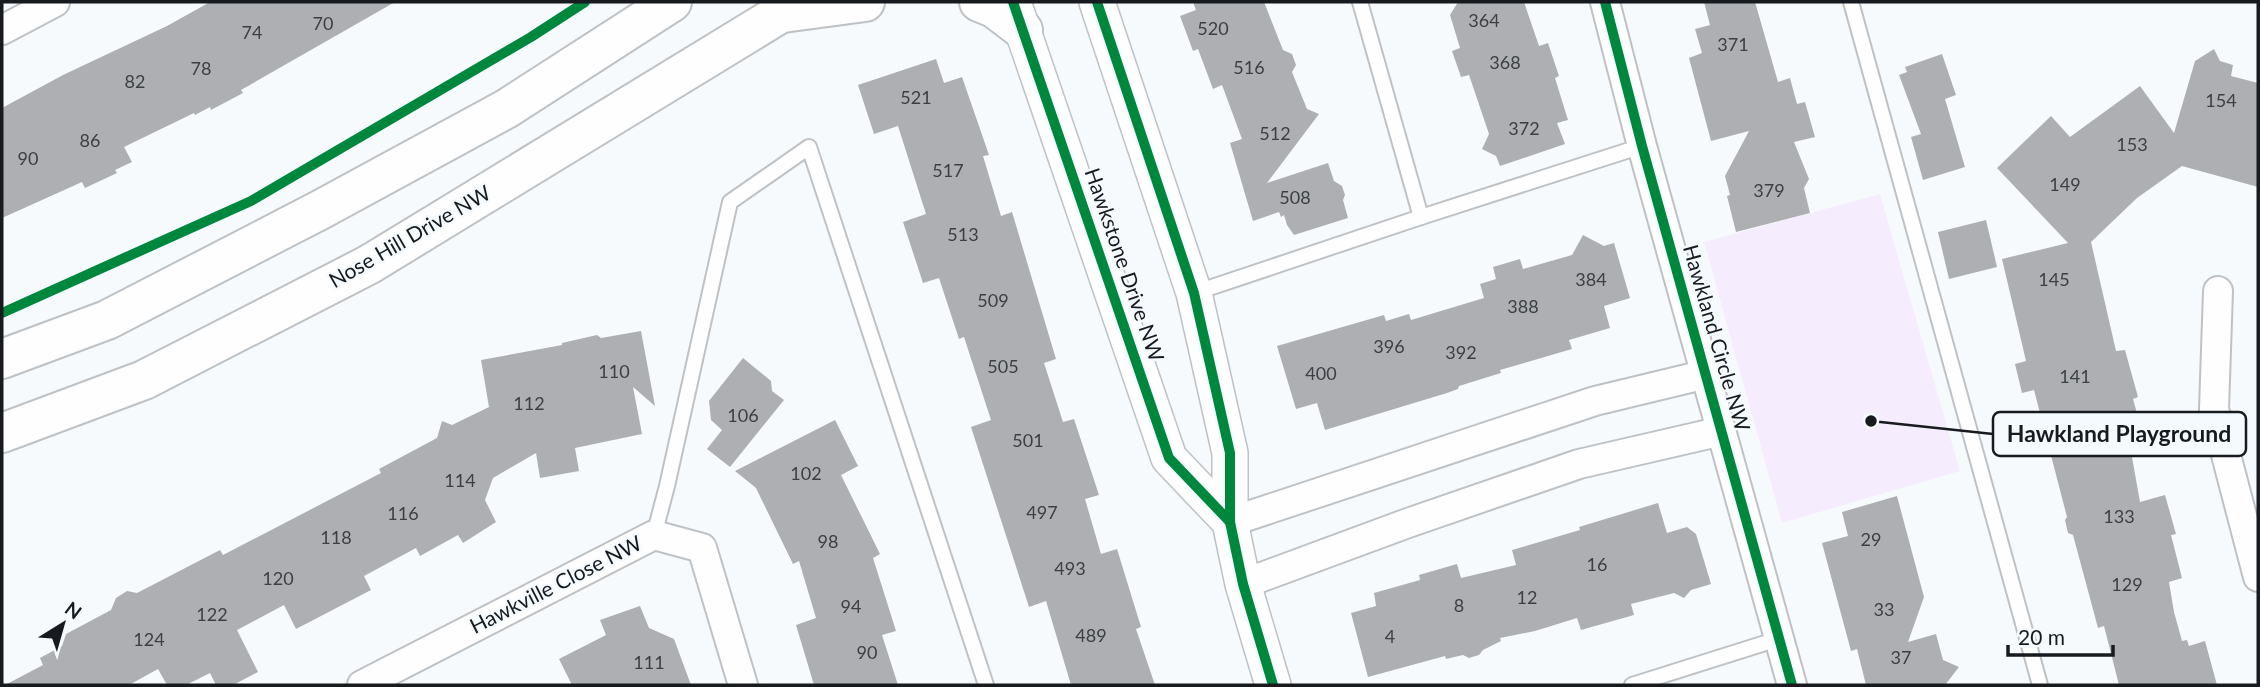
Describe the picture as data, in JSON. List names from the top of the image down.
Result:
{
  "streets": {
    "main road": ["Nose Hill Drive NW"],
    "street": ["Hawkstone Drive NW", "Hawkland Circle NW", "Hawkville Close NW"]
  },
  "crossings": [
    ["Hawkstone Drive NW", "Hawkland Circle NW"]
  ],
  "places": ["Hawkland Playground"],
  "house_numbers": [
    "364",
    "70",
    "520",
    "74",
    "371",
    "368",
    "516",
    "78",
    "82",
    "521",
    "154",
    "372",
    "512",
    "86",
    "153",
    "90",
    "517",
    "149",
    "379",
    "508",
    "513",
    "384",
    "145",
    "509",
    "388",
    "396",
    "392",
    "505",
    "110",
    "400",
    "141",
    "112",
    "106",
    "501",
    "102",
    "114",
    "497",
    "116",
    "133",
    "118",
    "29",
    "98",
    "16",
    "493",
    "120",
    "129",
    "12",
    "8",
    "94",
    "33",
    "122",
    "489",
    "4",
    "124",
    "90",
    "37",
    "111"
  ],
  "scale_bar": "20 m",
  "north": "top right"
}
